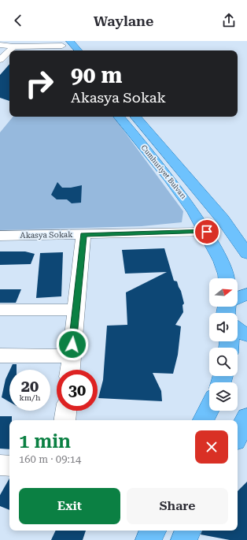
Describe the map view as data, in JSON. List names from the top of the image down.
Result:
{
  "streets": {
    "main road": ["Cumhuriyet Bulvarı"],
    "street": ["Akasya Sokak"]
  },
  "crossings": [
    ["Cumhuriyet Bulvarı", "Akasya Sokak"]
  ],
  "north": "right",
  "page": {
    "header": "Waylane",
    "turn": ["90 m", "Akasya Sokak"],
    "speed": "20 km/h",
    "limit": "30",
    "heading": ["1 min", "160 m · 09:14"],
    "buttons": ["Exit", "Share"]
  }
}
